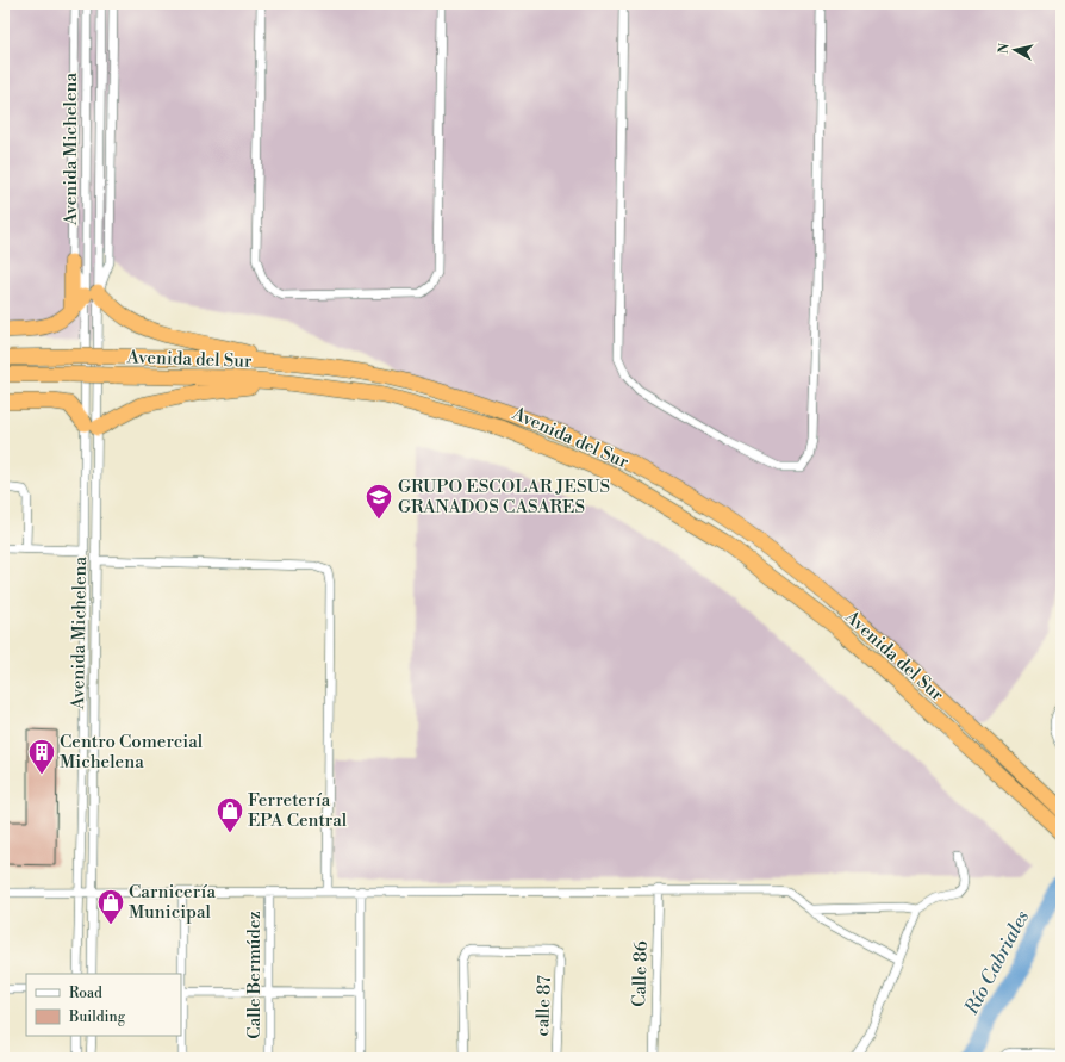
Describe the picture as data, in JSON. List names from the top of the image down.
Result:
{
  "streets": {
    "highway": ["Avenida del Sur"],
    "street": [
      "Avenida Michelena",
      "Calle 86",
      "Calle Bermúdez",
      "calle 87"
    ]
  },
  "water": ["Río Cabriales"],
  "places": {
    "school or university": ["GRUPO ESCOLAR JESUS GRANADOS CASARES"],
    "building": ["Centro Comercial Michelena"],
    "shop": ["Ferretería EPA Central", "Carnicería Municipal"]
  },
  "legend": ["Road", "Building"],
  "north": "left"
}
